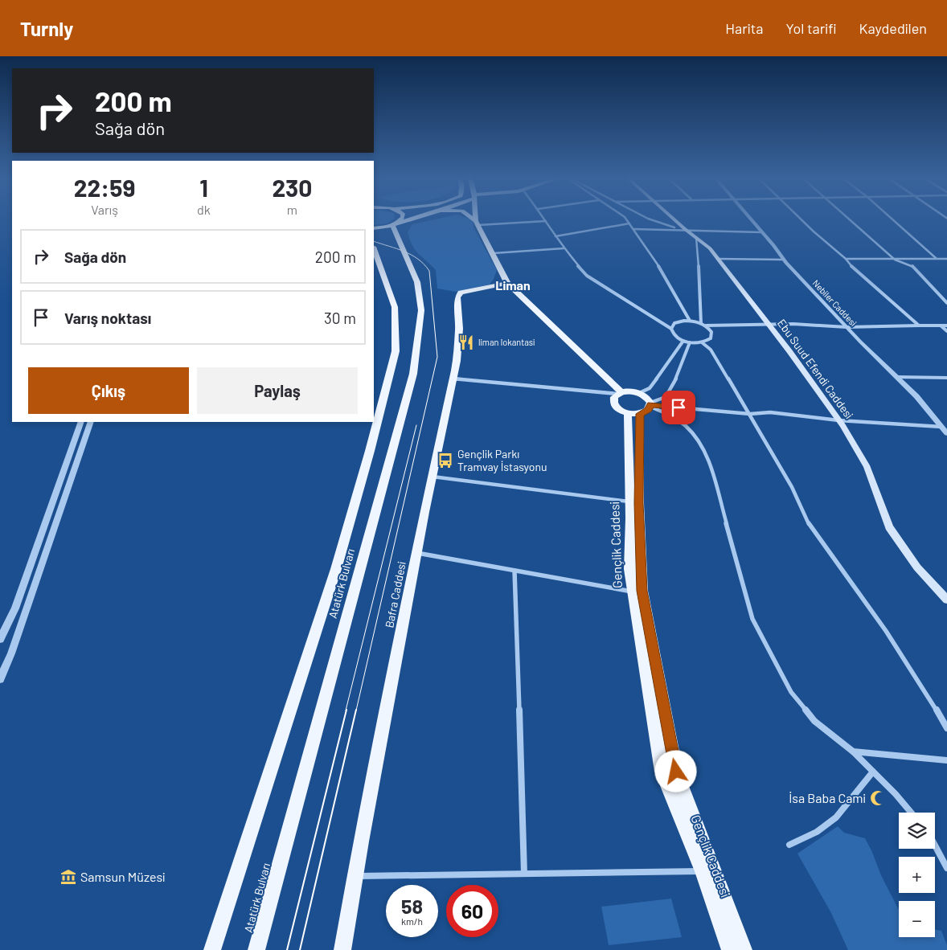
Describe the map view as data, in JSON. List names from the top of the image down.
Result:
{
  "streets": {
    "main road": [
      "Ebu Suud Efendi Caddesi",
      "Gençlik Caddesi",
      "Atatürk Bulvarı",
      "Bafra Caddesi"
    ],
    "street": ["Nebiler Caddesi"]
  },
  "districts": ["Liman"],
  "places": {
    "restaurant": ["liman lokantasi"],
    "bus stop": ["Gençlik Parkı Tramvay İstasyonu"],
    "mosque": ["İsa Baba Cami"],
    "museum": ["Samsun Müzesi"]
  },
  "page": {
    "header": "Turnly",
    "nav": ["Harita", "Yol tarifi", "Kaydedilen"],
    "turn": ["200 m", "Sağa dön"],
    "eta": [
      "22:59",
      "Varış",
      "1",
      "dk",
      "230",
      "m"
    ],
    "list": [
      {
        "name": "Sağa dön",
        "value": "200 m"
      },
      {
        "name": "Varış noktası",
        "value": "30 m"
      }
    ],
    "buttons": ["Çıkış", "Paylaş"],
    "map_buttons": ["+", "−"],
    "speed": "58 km/h",
    "limit": "60"
  }
}
